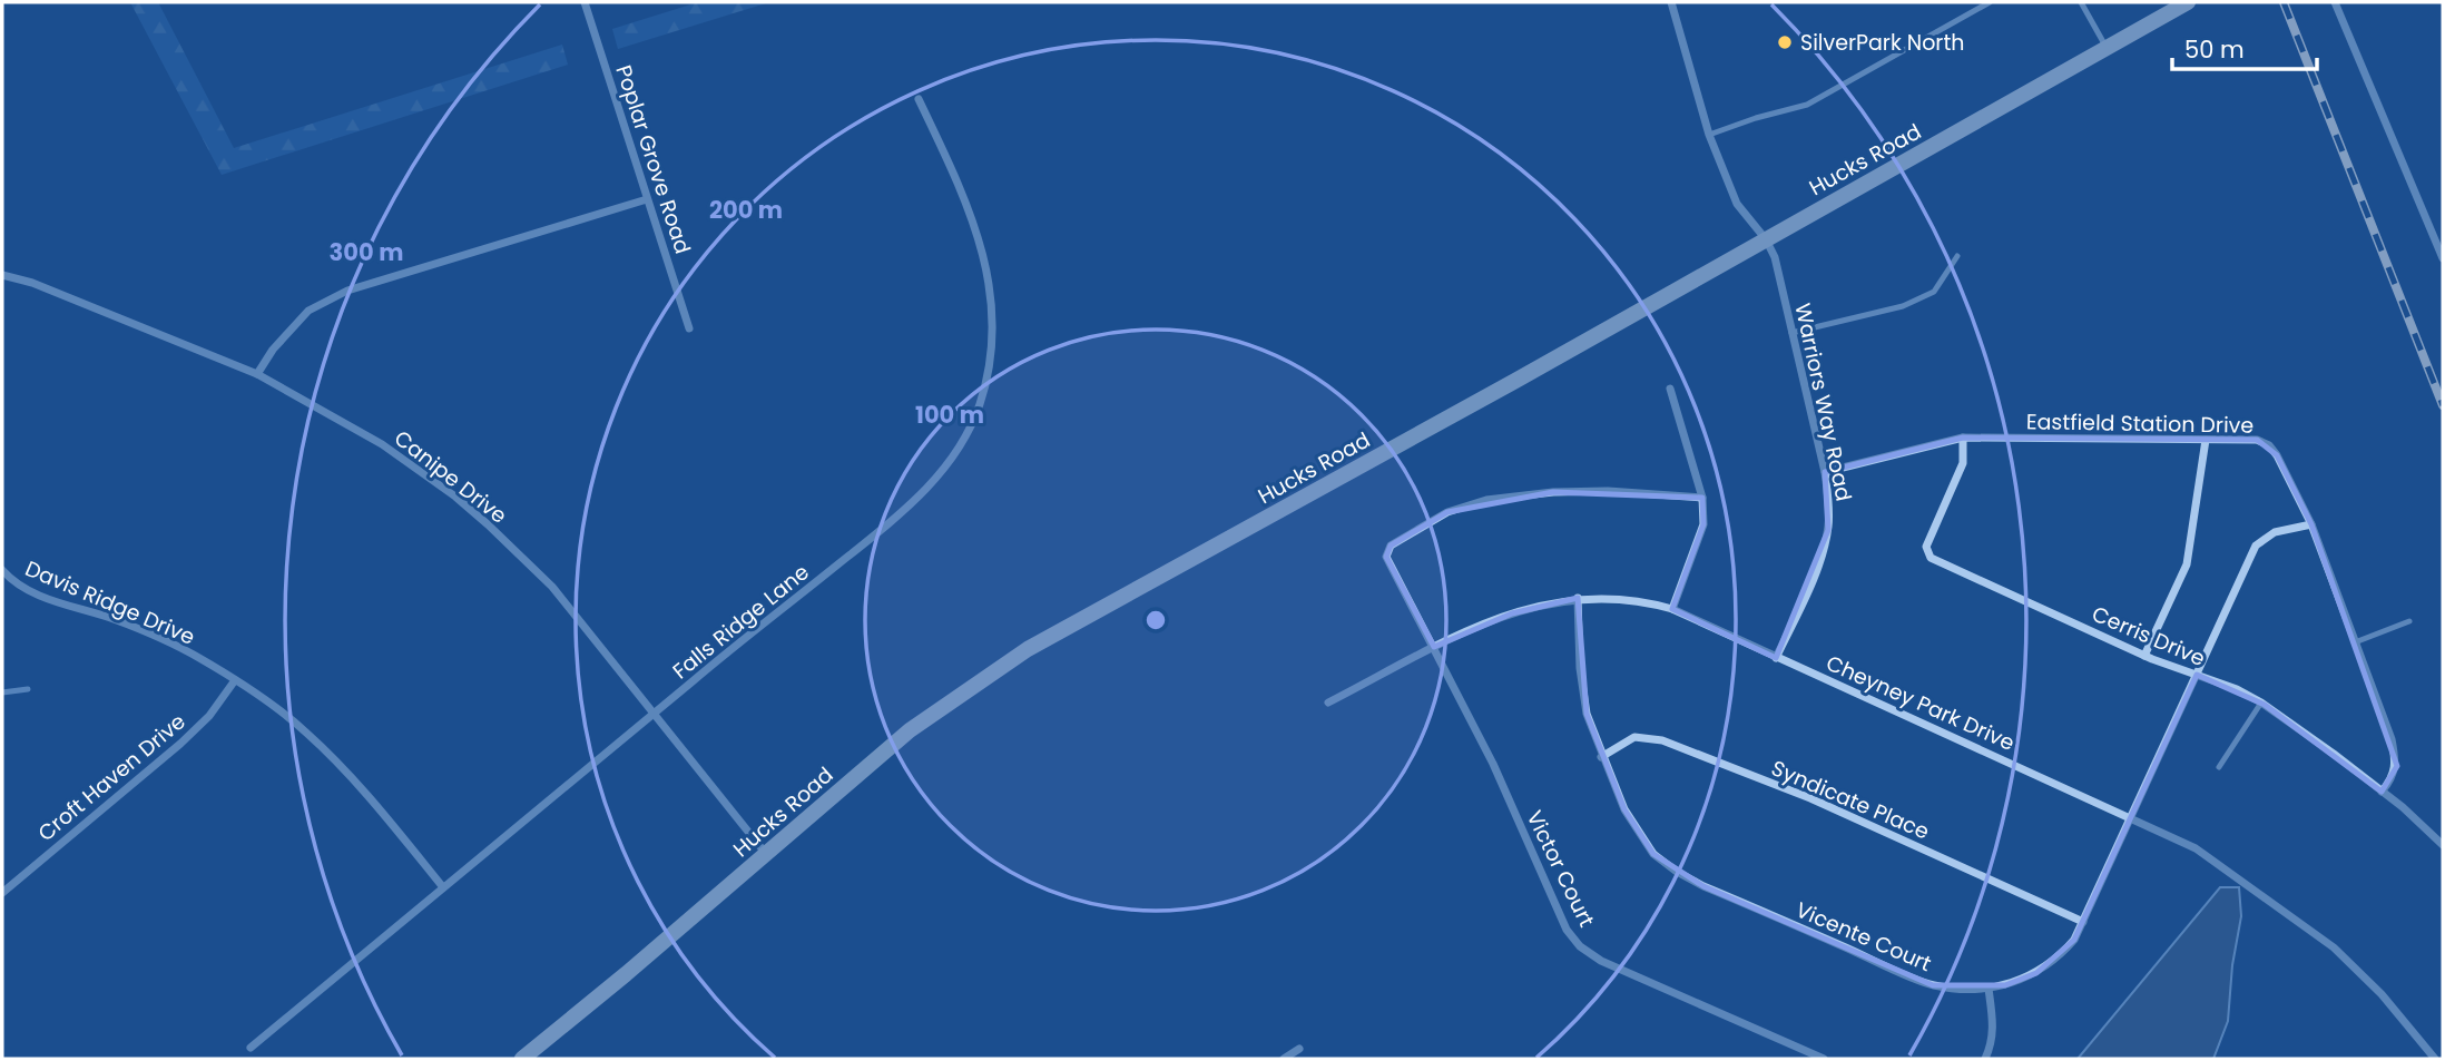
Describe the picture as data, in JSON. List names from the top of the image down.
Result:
{
  "streets": {
    "main road": ["Hucks Road"],
    "street": [
      "Poplar Grove Road",
      "Warriors Way Road",
      "Eastfield Station Drive",
      "Canipe Drive",
      "Davis Ridge Drive",
      "Falls Ridge Lane",
      "Cerris Drive",
      "Cheyney Park Drive",
      "Croft Haven Drive",
      "Syndicate Place",
      "Victor Court",
      "Vicente Court"
    ]
  },
  "crossings": [
    ["Hucks Road", "Warriors Way Road"],
    ["Hucks Road", "Canipe Drive"],
    ["Warriors Way Road", "Eastfield Station Drive"],
    ["Warriors Way Road", "Cheyney Park Drive"],
    ["Eastfield Station Drive", "Cerris Drive"],
    ["Eastfield Station Drive", "Vicente Court"],
    ["Canipe Drive", "Falls Ridge Lane"],
    ["Davis Ridge Drive", "Falls Ridge Lane"],
    ["Davis Ridge Drive", "Croft Haven Drive"],
    ["Cerris Drive", "Vicente Court"],
    ["Cheyney Park Drive", "Victor Court"],
    ["Cheyney Park Drive", "Vicente Court"],
    ["Syndicate Place", "Vicente Court"]
  ],
  "places": ["SilverPark North"],
  "scale_bar": "50 m",
  "rings": ["200 m", "300 m", "100 m"]
}
